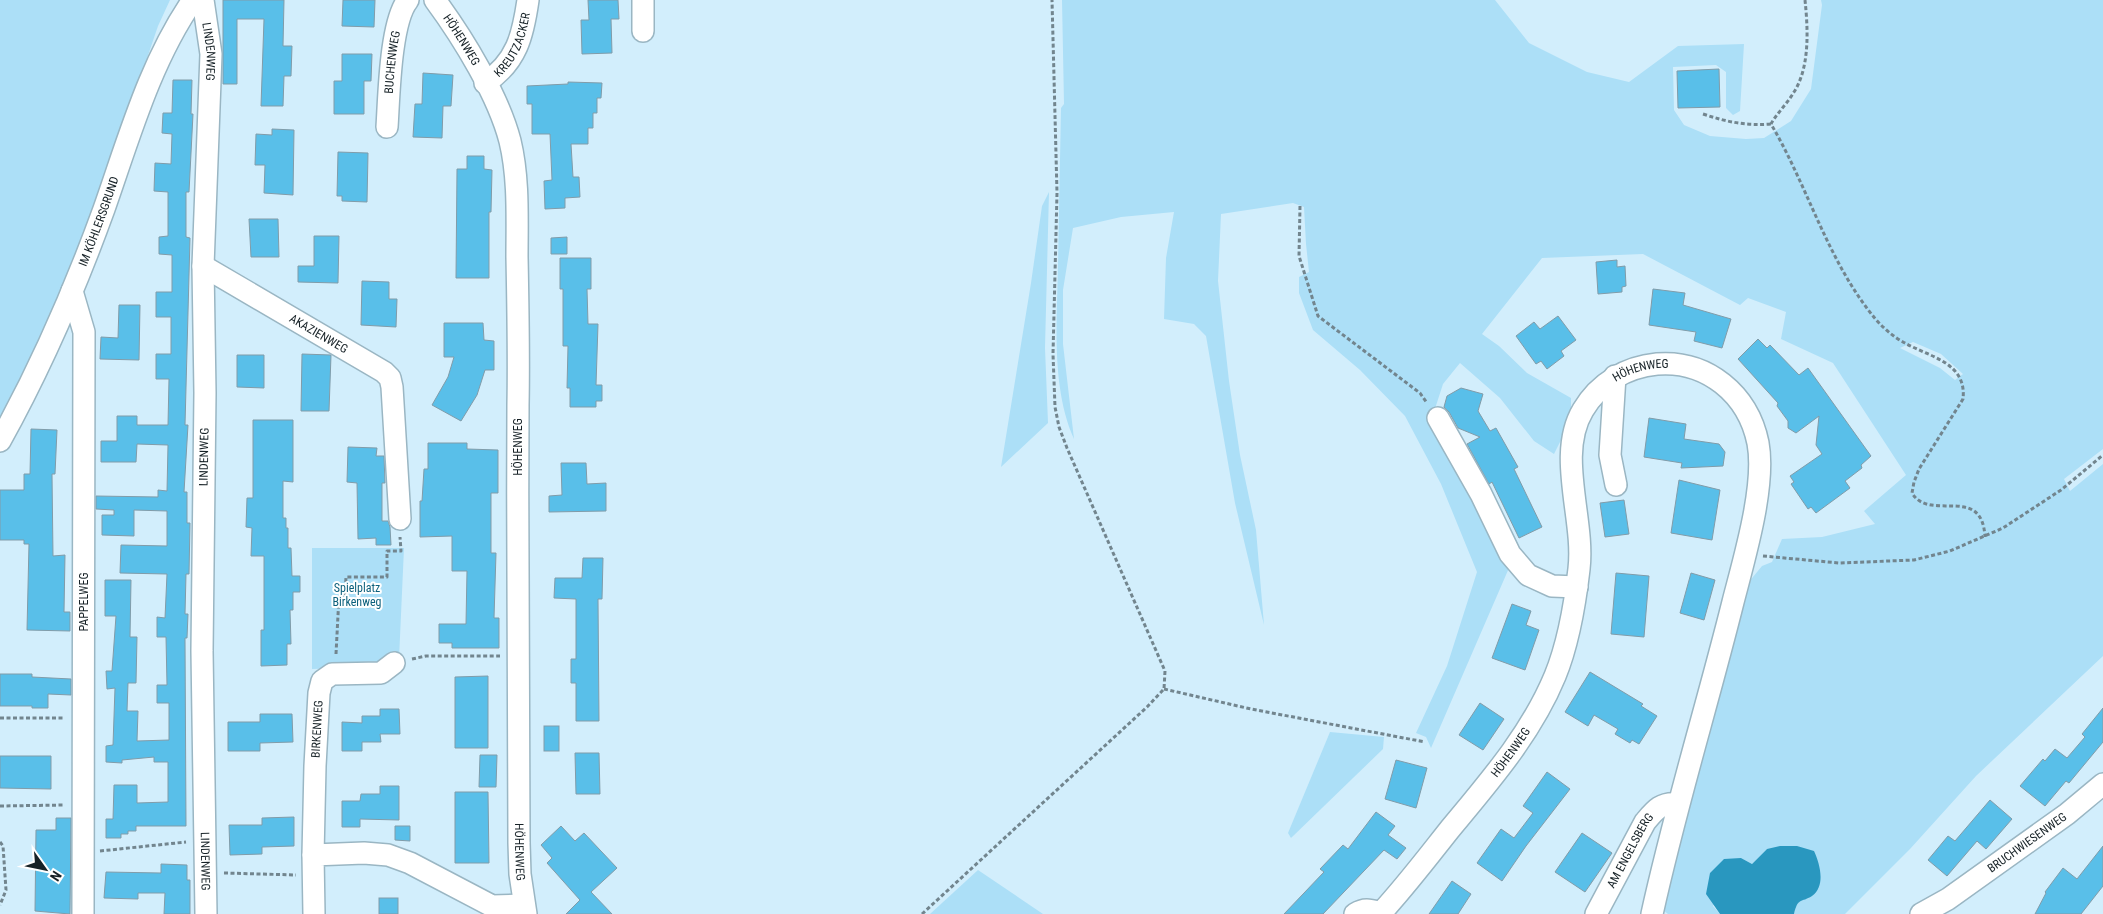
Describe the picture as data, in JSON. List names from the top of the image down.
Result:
{
  "streets": {
    "street": [
      "HÖHENWEG",
      "KREUTZACKER",
      "LINDENWEG",
      "BUCHENWEG",
      "IM KÖHLERSGRUND",
      "AKAZIENWEG",
      "PAPPELWEG",
      "BIRKENWEG",
      "BRUCHWIESENWEG",
      "AM ENGELSBERG"
    ]
  },
  "crossings": [
    ["HÖHENWEG", "KREUTZACKER"],
    ["HÖHENWEG", "AM ENGELSBERG"],
    ["LINDENWEG", "AKAZIENWEG"],
    ["IM KÖHLERSGRUND", "PAPPELWEG"]
  ],
  "parks": ["Spielplatz Birkenweg"],
  "north": "bottom right"
}
